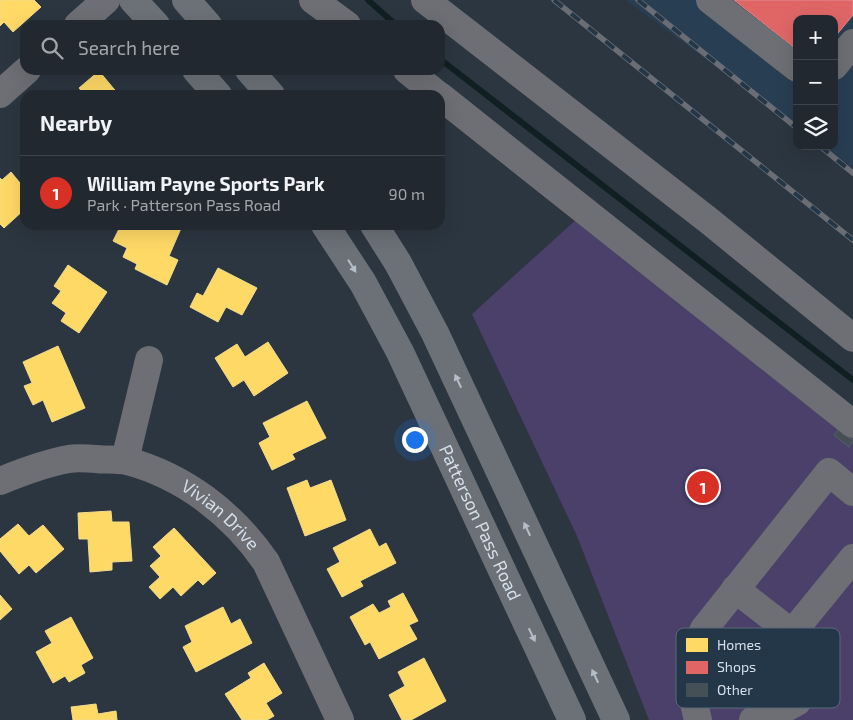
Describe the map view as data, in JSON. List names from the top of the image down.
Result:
{
  "streets": {
    "main road": ["Patterson Pass Road"],
    "street": ["Vivian Drive"]
  },
  "legend": ["Homes", "Shops", "Other"],
  "page": {
    "map_buttons": ["+", "−"],
    "search": "Search here",
    "heading": "Nearby",
    "list": [
      {
        "mark": "1",
        "name": "William Payne Sports Park",
        "note": "Park · Patterson Pass Road",
        "value": "90 m"
      }
    ],
    "pins": "1"
  }
}
